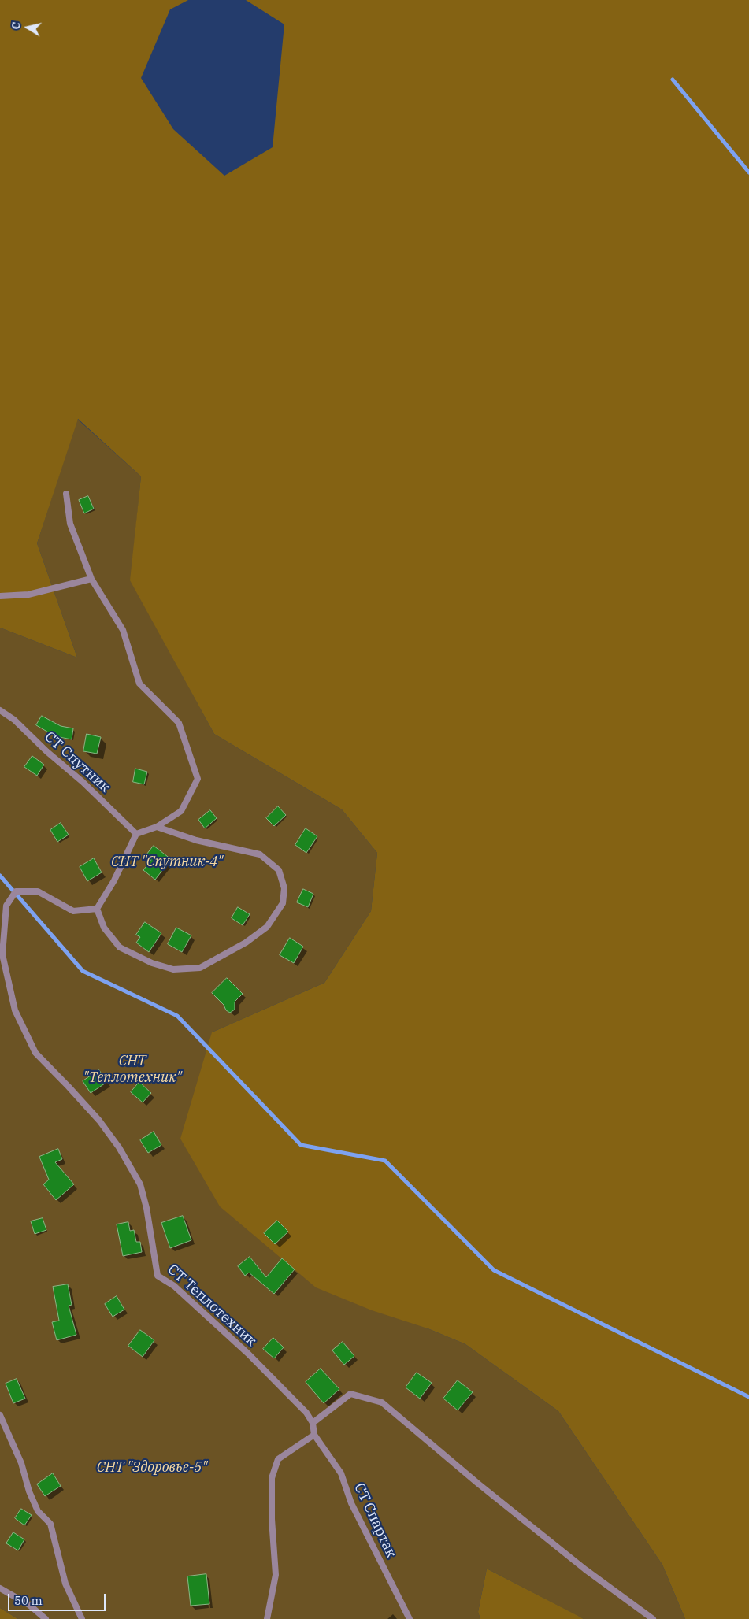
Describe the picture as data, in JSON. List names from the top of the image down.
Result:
{
  "streets": {
    "lane": ["СТ Спутник", "СТ Теплотехник", "СТ Спартак"]
  },
  "crossings": [
    ["СТ Теплотехник", "СТ Спартак"]
  ],
  "parks": ["СНТ \"Спутник-4\"", "СНТ \"Теплотехник\"", "СНТ \"Здоровье-5\""],
  "scale_bar": "50 m",
  "north": "left"
}
